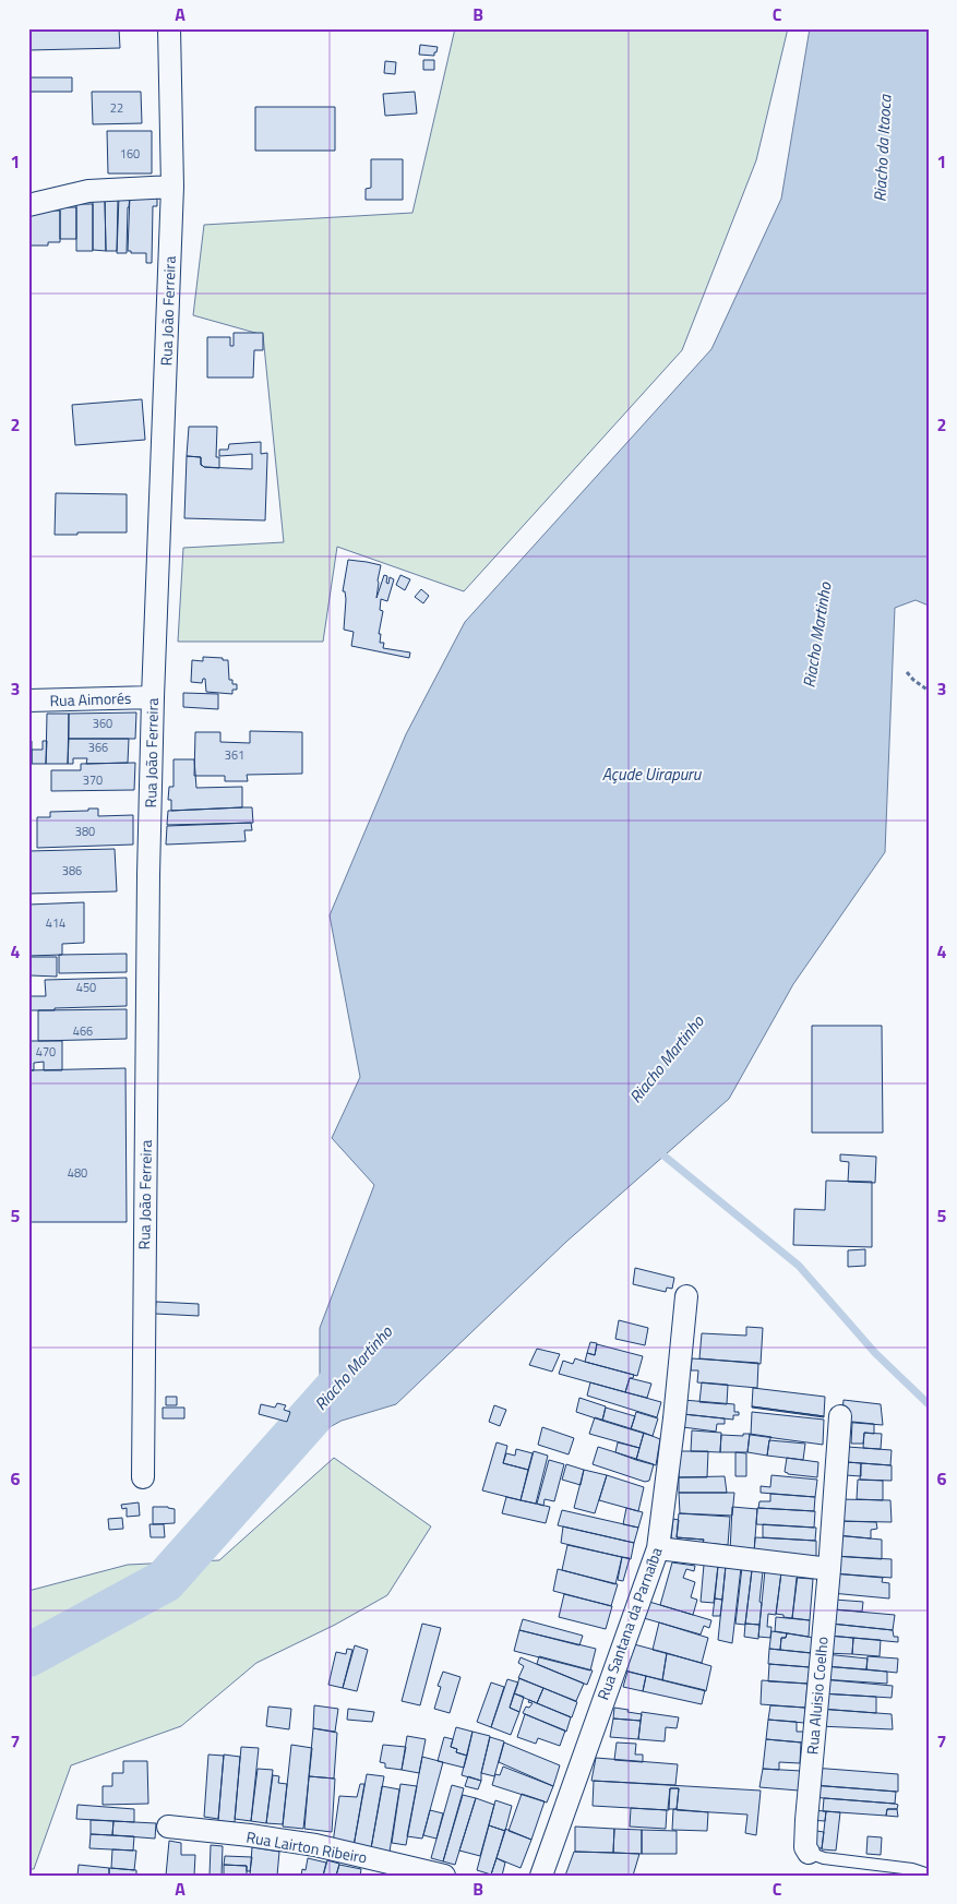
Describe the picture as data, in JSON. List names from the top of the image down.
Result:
{
  "streets": {
    "street": [
      "Rua João Ferreira",
      "Rua Aimorés",
      "Rua Santana da Parnaíba",
      "Rua Aluisio Coelho",
      "Rua Lairton Ribeiro"
    ]
  },
  "crossings": [
    ["Rua João Ferreira", "Rua Aimorés"]
  ],
  "water": ["Riacho da Itaoca", "Riacho Martinho", "Açude Uirapuru"],
  "house_numbers": [
    "22",
    "160",
    "360",
    "366",
    "361",
    "370",
    "380",
    "386",
    "414",
    "450",
    "466",
    "470",
    "480"
  ],
  "grid": {
    "columns": ["A", "B", "C"],
    "rows": [
      "1",
      "2",
      "3",
      "4",
      "5",
      "6",
      "7"
    ]
  }
}
